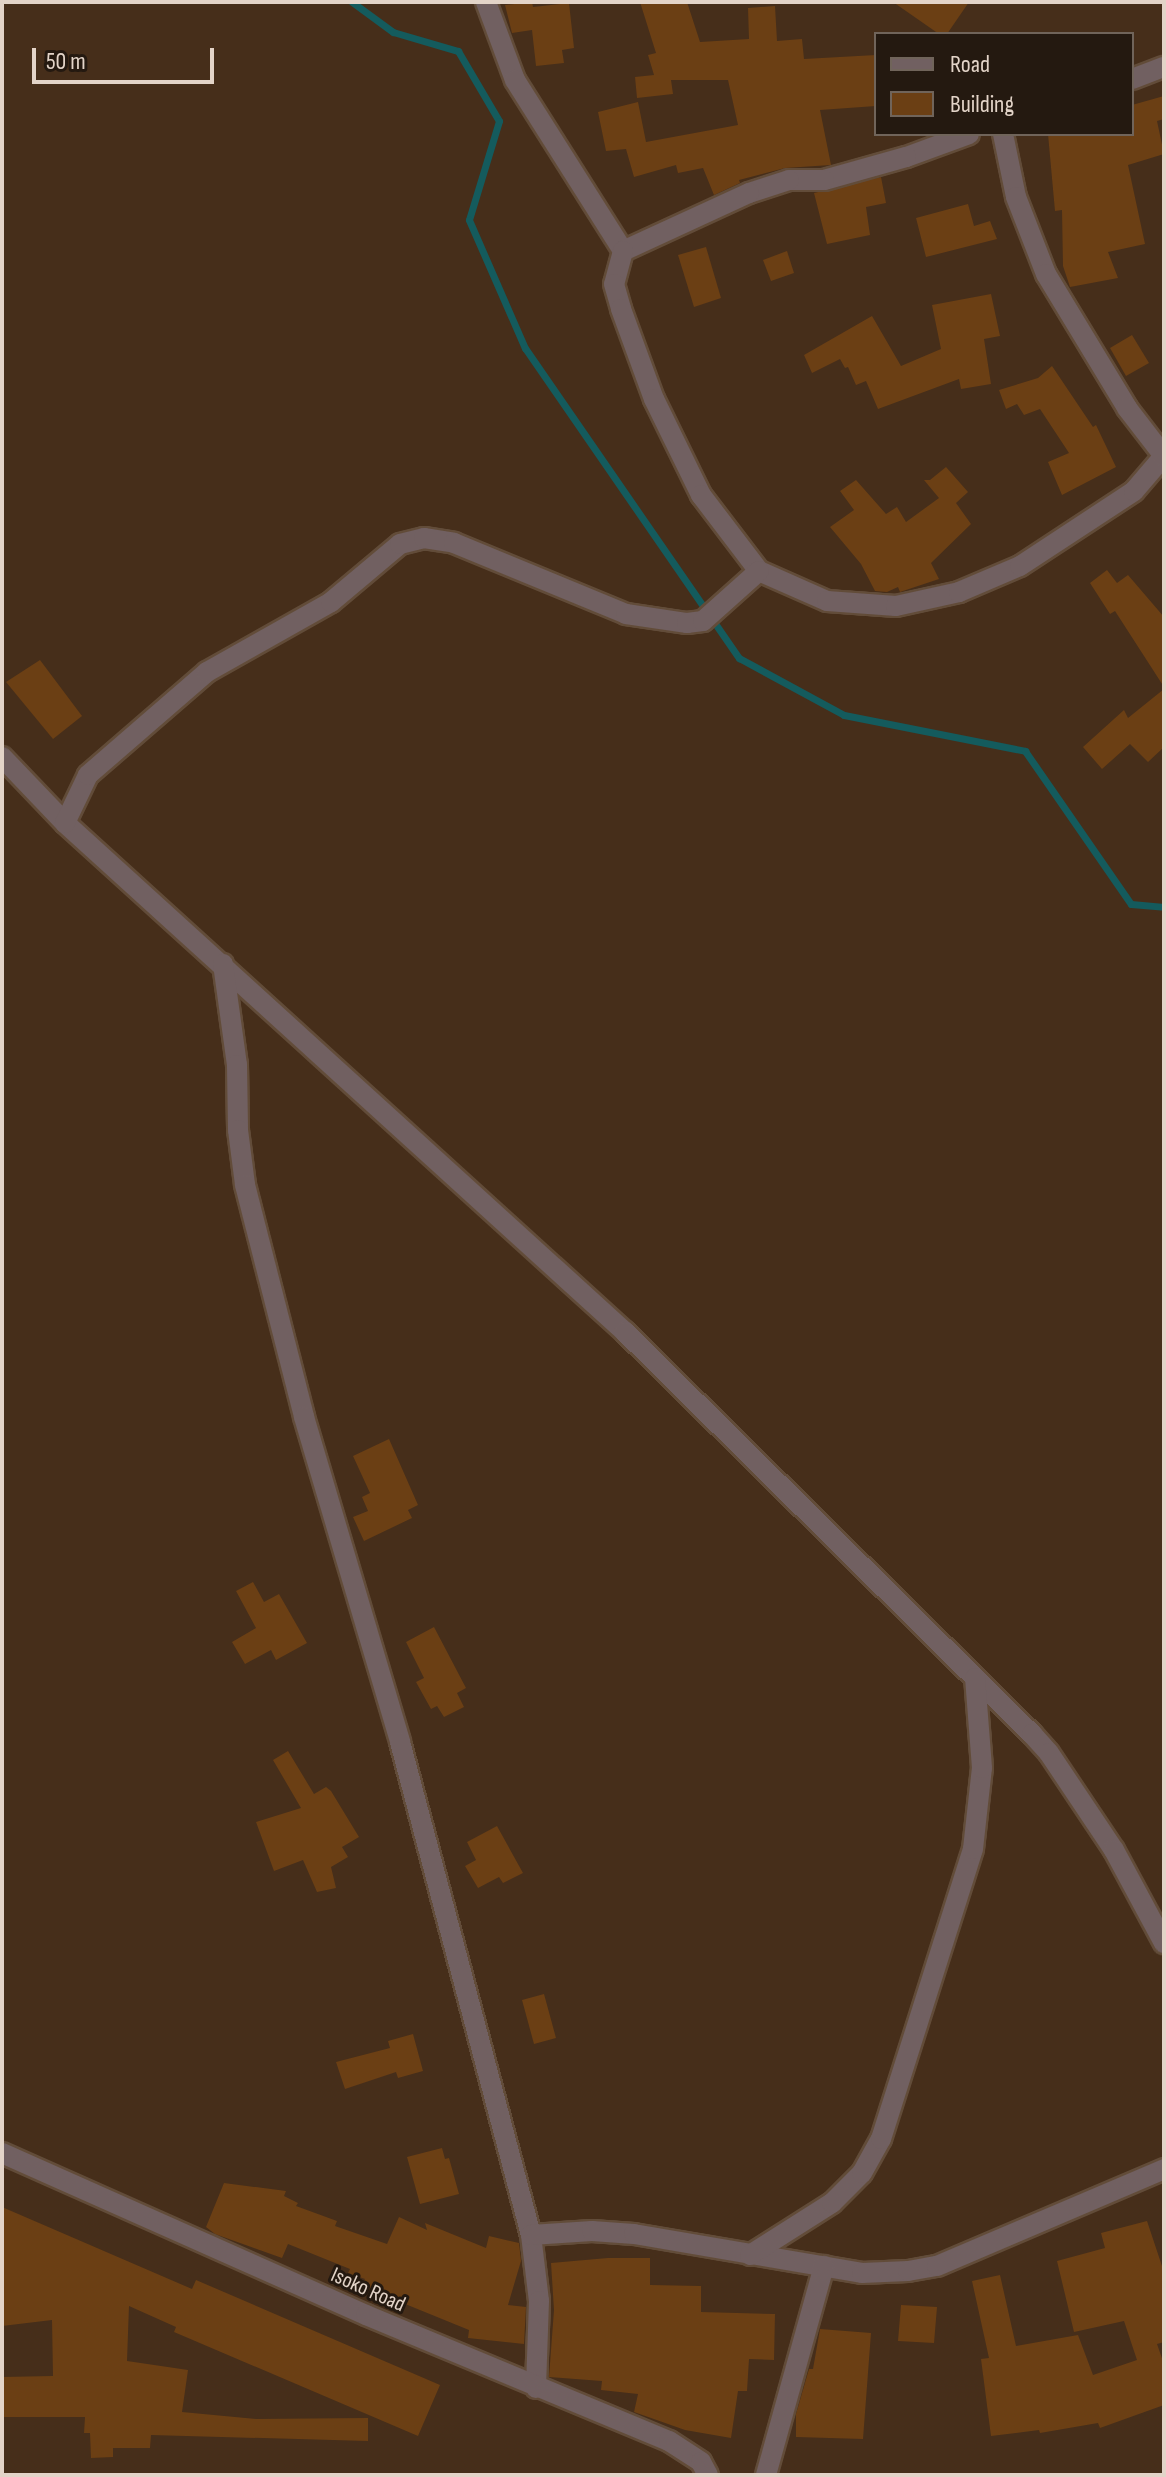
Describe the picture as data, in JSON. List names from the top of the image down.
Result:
{
  "streets": {
    "street": ["Isoko Road"]
  },
  "legend": ["Road", "Building"],
  "scale_bar": "50 m"
}
